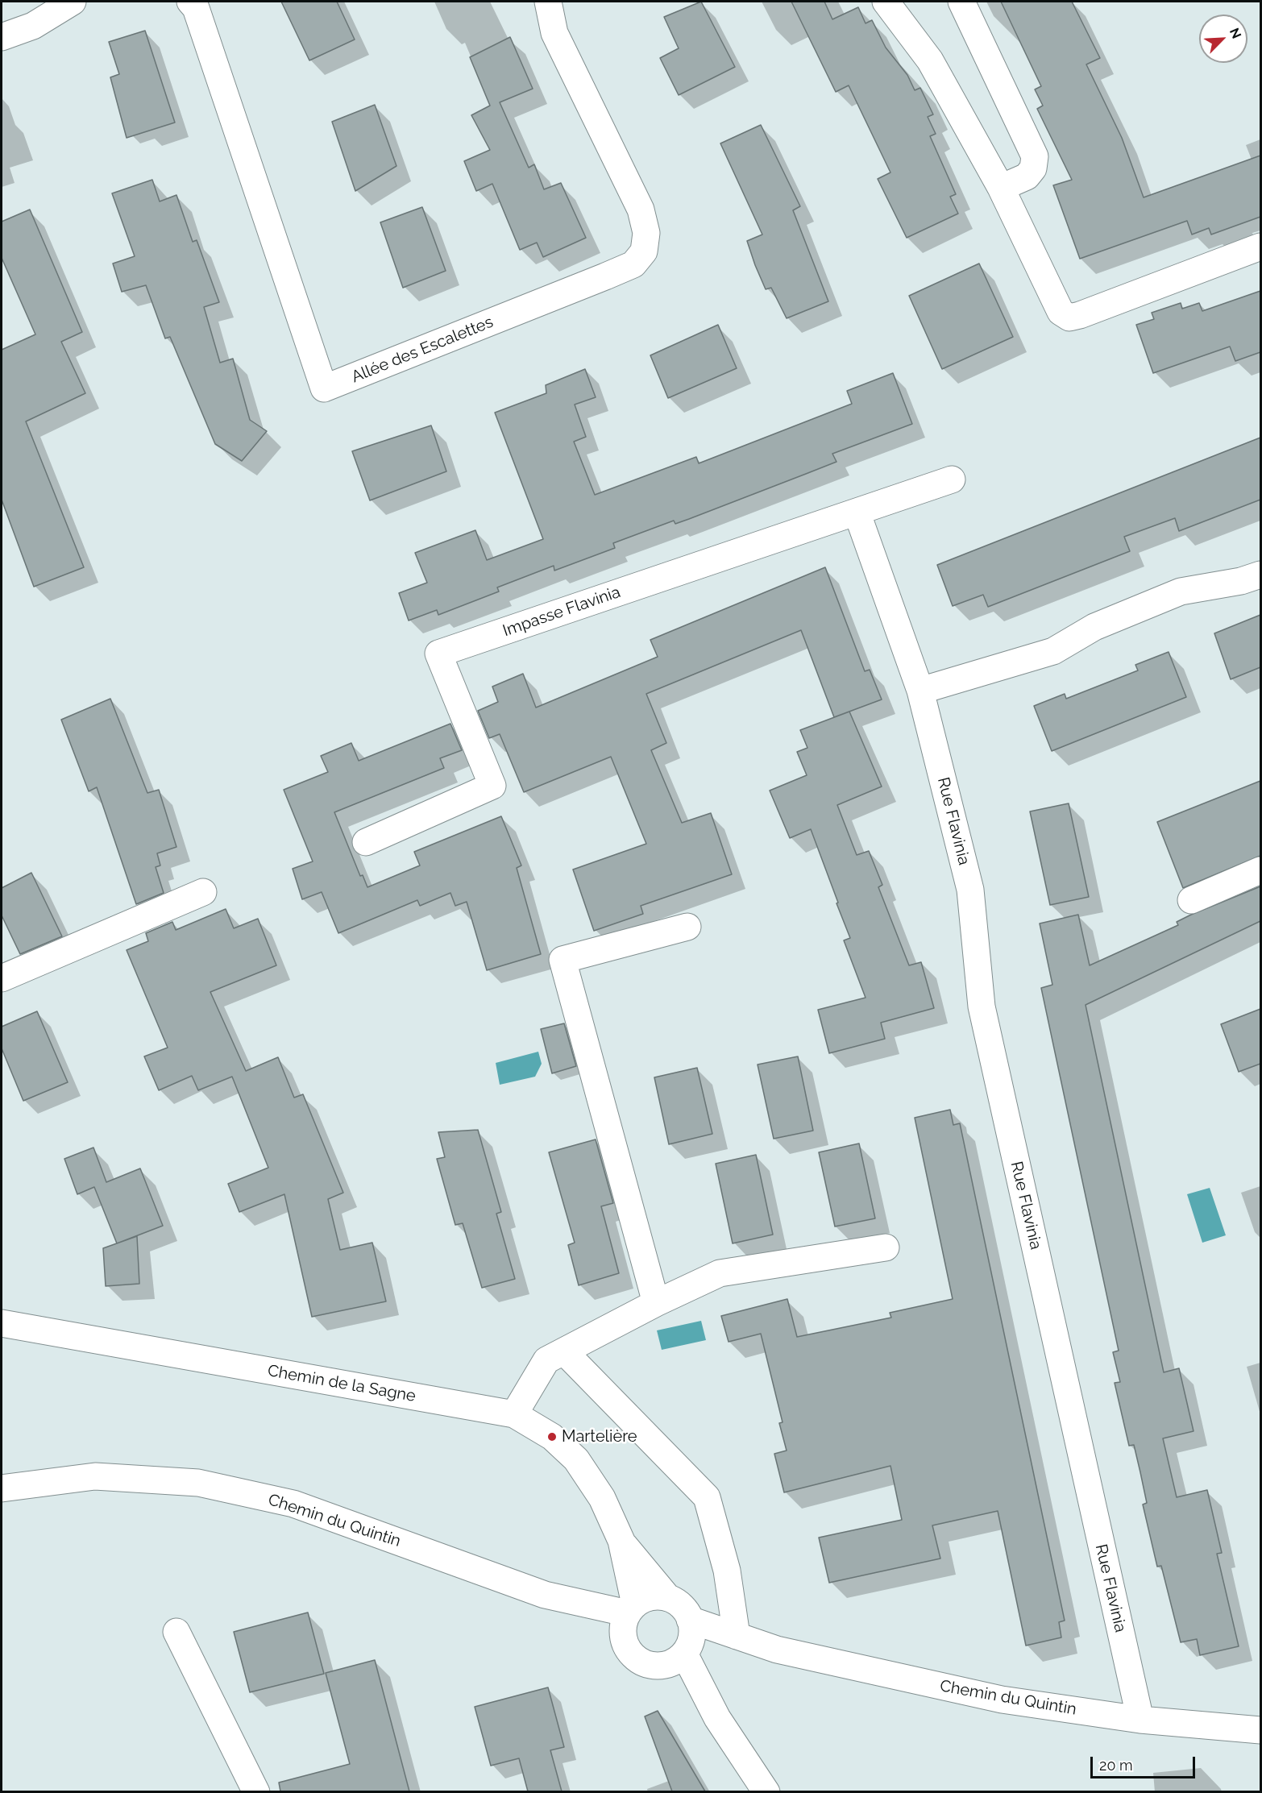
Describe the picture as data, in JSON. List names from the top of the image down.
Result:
{
  "streets": {
    "street": [
      "Allée des Escalettes",
      "Impasse Flavinia",
      "Rue Flavinia",
      "Chemin de la Sagne",
      "Chemin du Quintin"
    ]
  },
  "crossings": [
    ["Impasse Flavinia", "Rue Flavinia"],
    ["Rue Flavinia", "Chemin du Quintin"],
    ["Chemin de la Sagne", "Chemin du Quintin"]
  ],
  "places": ["Martelière"],
  "scale_bar": "20 m",
  "north": "top right"
}
